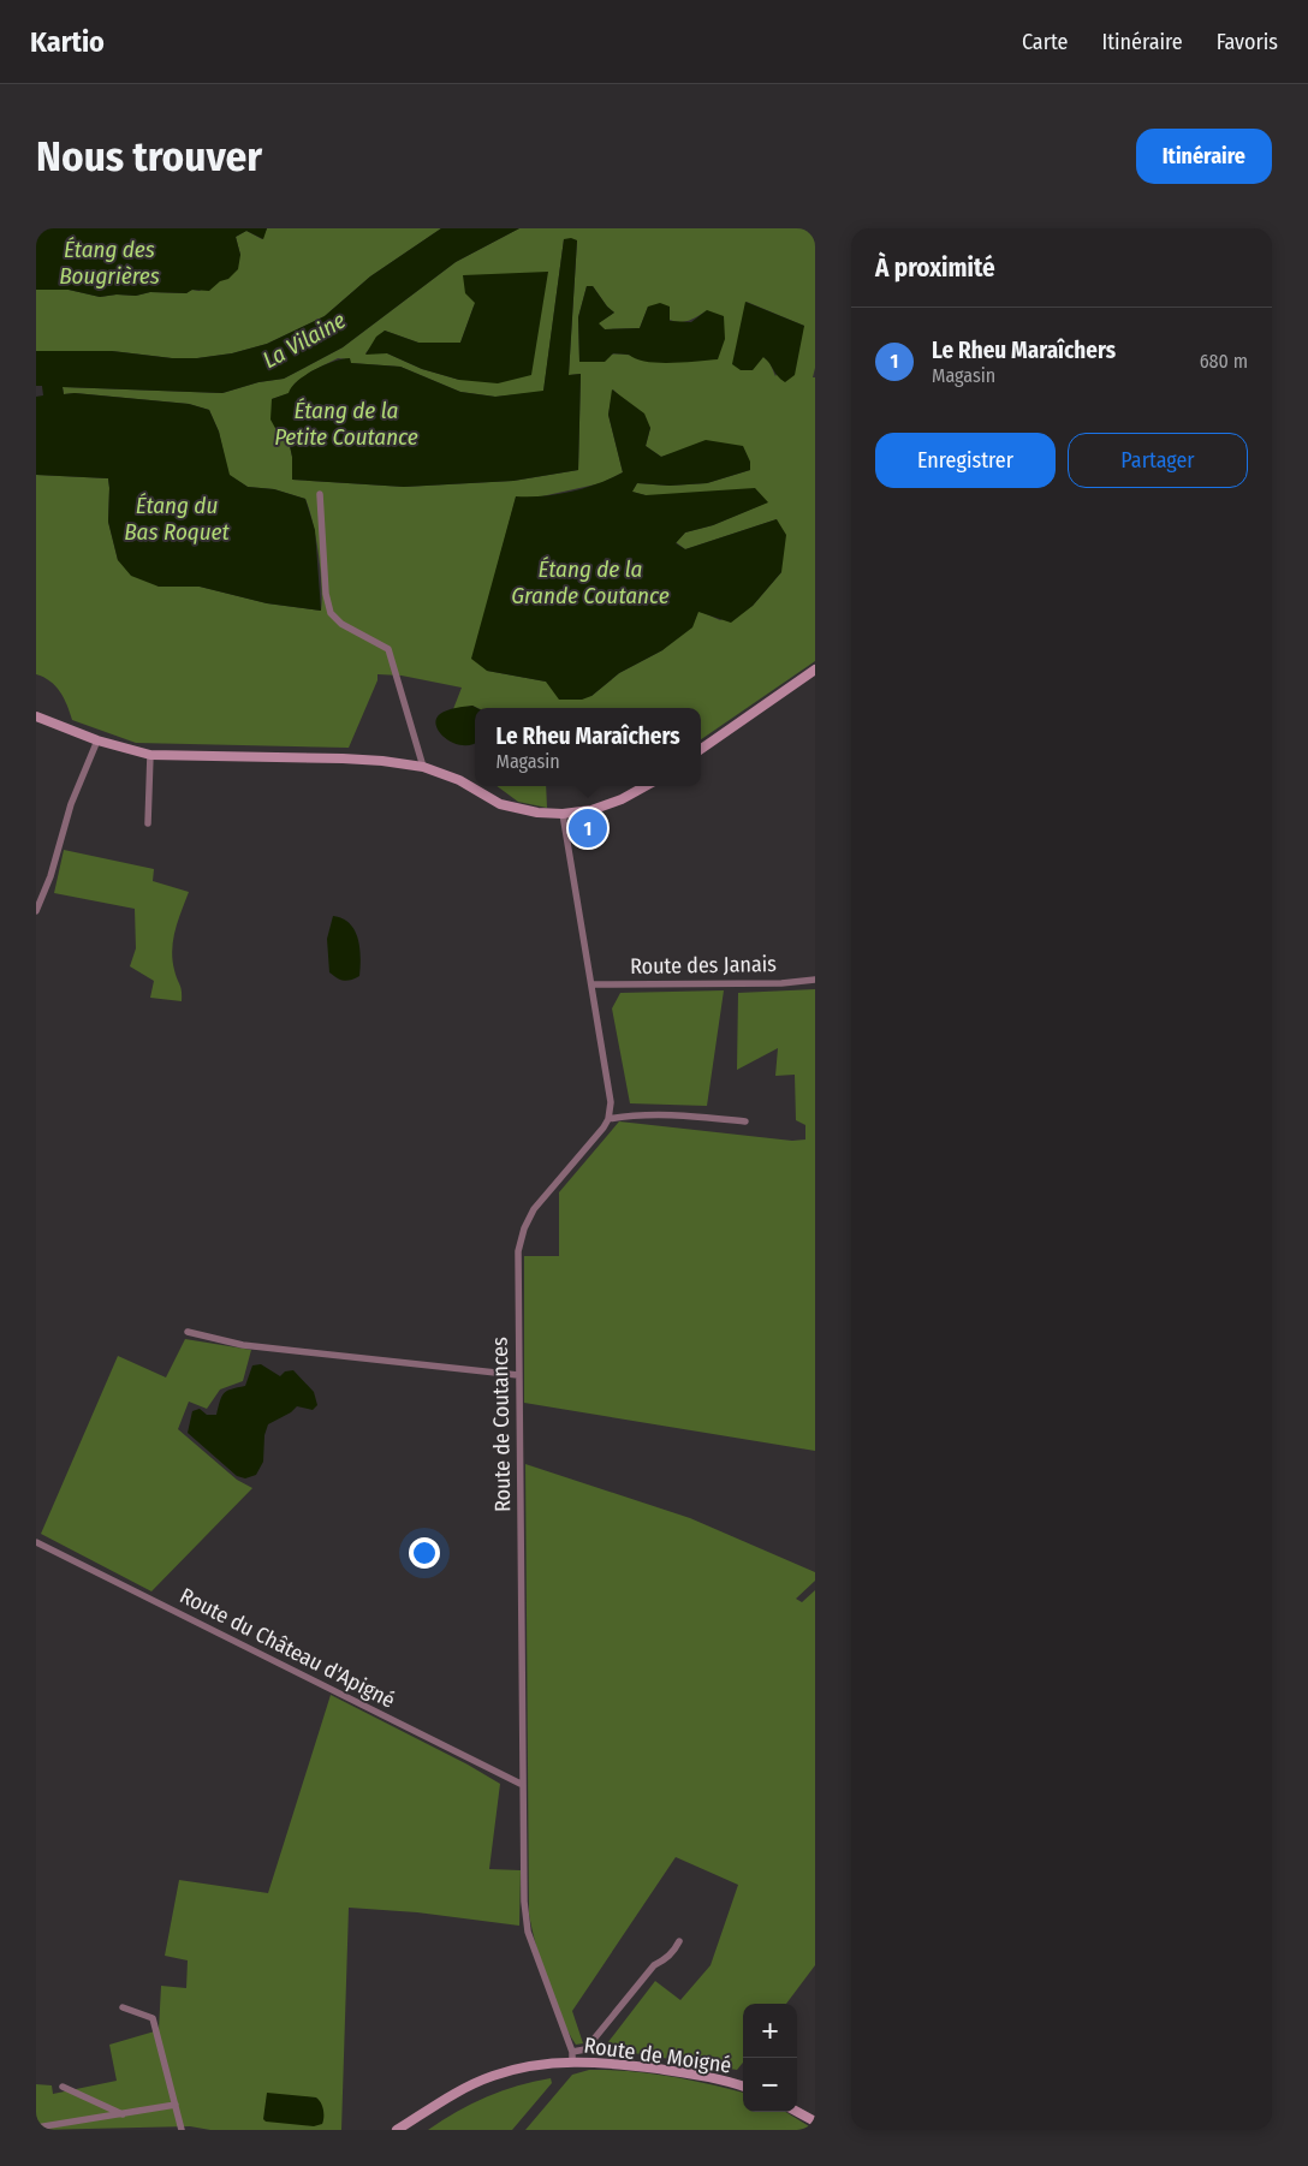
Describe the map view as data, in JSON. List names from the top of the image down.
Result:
{
  "streets": {
    "street": [
      "Route des Janais",
      "Route de Coutances",
      "Route du Château d'Apigné",
      "Route de Moigné"
    ]
  },
  "crossings": [
    ["Route de Coutances", "Route du Château d'Apigné"],
    ["Route de Coutances", "Route de Moigné"]
  ],
  "water": [
    "Étang des Bougrières",
    "La Vilaine",
    "Étang de la Petite Coutance",
    "Étang du Bas Roquet",
    "Étang de la Grande Coutance"
  ],
  "page": {
    "header": "Kartio",
    "nav": ["Carte", "Itinéraire", "Favoris"],
    "buttons": [
      "Itinéraire",
      ["Enregistrer", "Partager"]
    ],
    "title": "Nous trouver",
    "heading": "À proximité",
    "list": [
      {
        "mark": "1",
        "name": "Le Rheu Maraîchers",
        "note": "Magasin",
        "value": "680 m"
      }
    ],
    "popup": ["Le Rheu Maraîchers", "Magasin"],
    "pins": "1",
    "map_buttons": ["+", "−"]
  }
}
